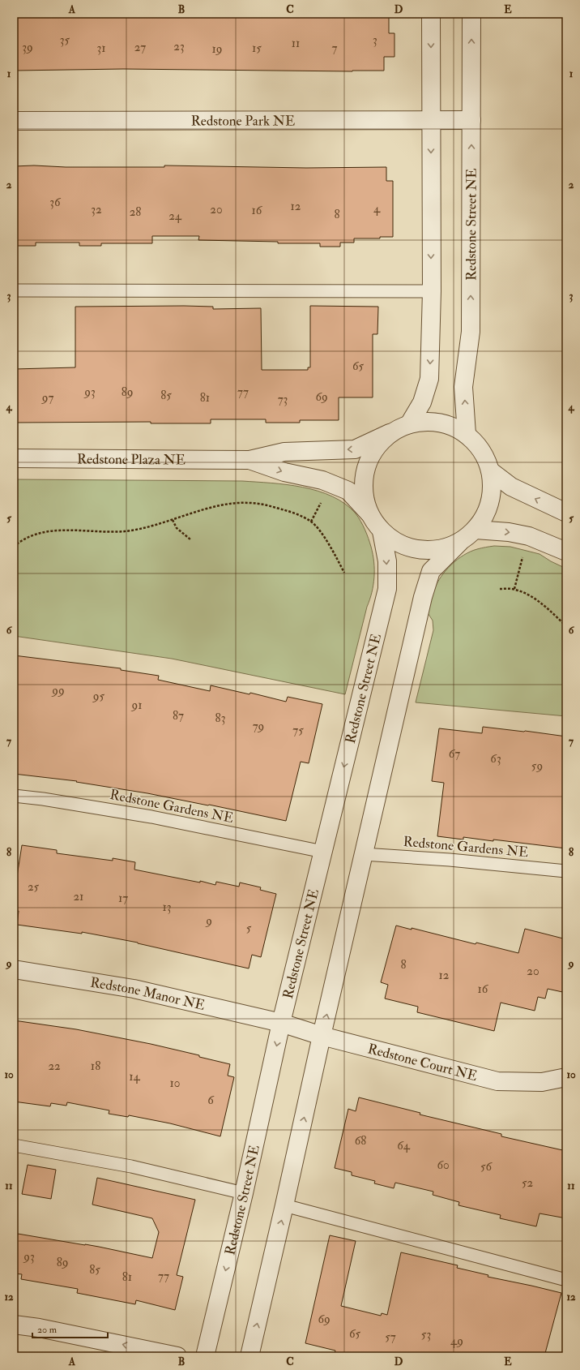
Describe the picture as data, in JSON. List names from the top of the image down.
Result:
{
  "streets": {
    "street": [
      "Redstone Park NE",
      "Redstone Street NE",
      "Redstone Plaza NE",
      "Redstone Manor NE",
      "Redstone Court NE"
    ],
    "lane": ["Redstone Gardens NE"]
  },
  "crossings": [
    ["Redstone Park NE", "Redstone Street NE"],
    ["Redstone Street NE", "Redstone Plaza NE"],
    ["Redstone Street NE", "Redstone Gardens NE"],
    ["Redstone Street NE", "Redstone Manor NE"],
    ["Redstone Street NE", "Redstone Court NE"],
    ["Redstone Manor NE", "Redstone Court NE"]
  ],
  "house_numbers": [
    "35",
    "3",
    "11",
    "23",
    "39",
    "27",
    "31",
    "15",
    "7",
    "19",
    "36",
    "12",
    "4",
    "32",
    "20",
    "16",
    "28",
    "8",
    "24",
    "65",
    "93",
    "89",
    "77",
    "85",
    "69",
    "97",
    "81",
    "73",
    "99",
    "95",
    "91",
    "87",
    "83",
    "79",
    "75",
    "67",
    "63",
    "59",
    "25",
    "21",
    "17",
    "13",
    "9",
    "5",
    "8",
    "20",
    "12",
    "16",
    "22",
    "18",
    "14",
    "10",
    "6",
    "68",
    "64",
    "60",
    "56",
    "52",
    "93",
    "89",
    "85",
    "77",
    "81",
    "69",
    "65",
    "53",
    "57",
    "49"
  ],
  "scale_bar": "20 m",
  "grid": {
    "columns": [
      "A",
      "B",
      "C",
      "D",
      "E"
    ],
    "rows": [
      "1",
      "2",
      "3",
      "4",
      "5",
      "6",
      "7",
      "8",
      "9",
      "10",
      "11",
      "12"
    ]
  }
}
